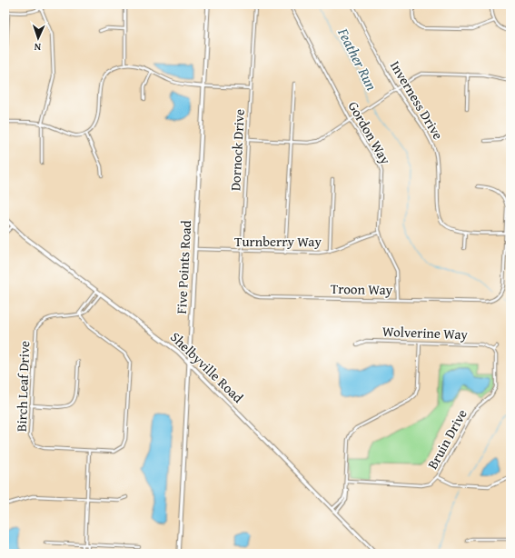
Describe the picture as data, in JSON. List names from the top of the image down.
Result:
{
  "streets": {
    "street": [
      "Inverness Drive",
      "Gordon Way",
      "Dornock Drive",
      "Turnberry Way",
      "Five Points Road",
      "Troon Way",
      "Wolverine Way",
      "Shelbyville Road",
      "Birch Leaf Drive",
      "Bruin Drive"
    ]
  },
  "crossings": [
    ["Gordon Way", "Turnberry Way"],
    ["Gordon Way", "Troon Way"],
    ["Dornock Drive", "Turnberry Way"],
    ["Dornock Drive", "Troon Way"],
    ["Turnberry Way", "Five Points Road"],
    ["Five Points Road", "Shelbyville Road"],
    ["Wolverine Way", "Bruin Drive"],
    ["Shelbyville Road", "Birch Leaf Drive"]
  ],
  "water": ["Feather Run"],
  "north": "bottom"
}
